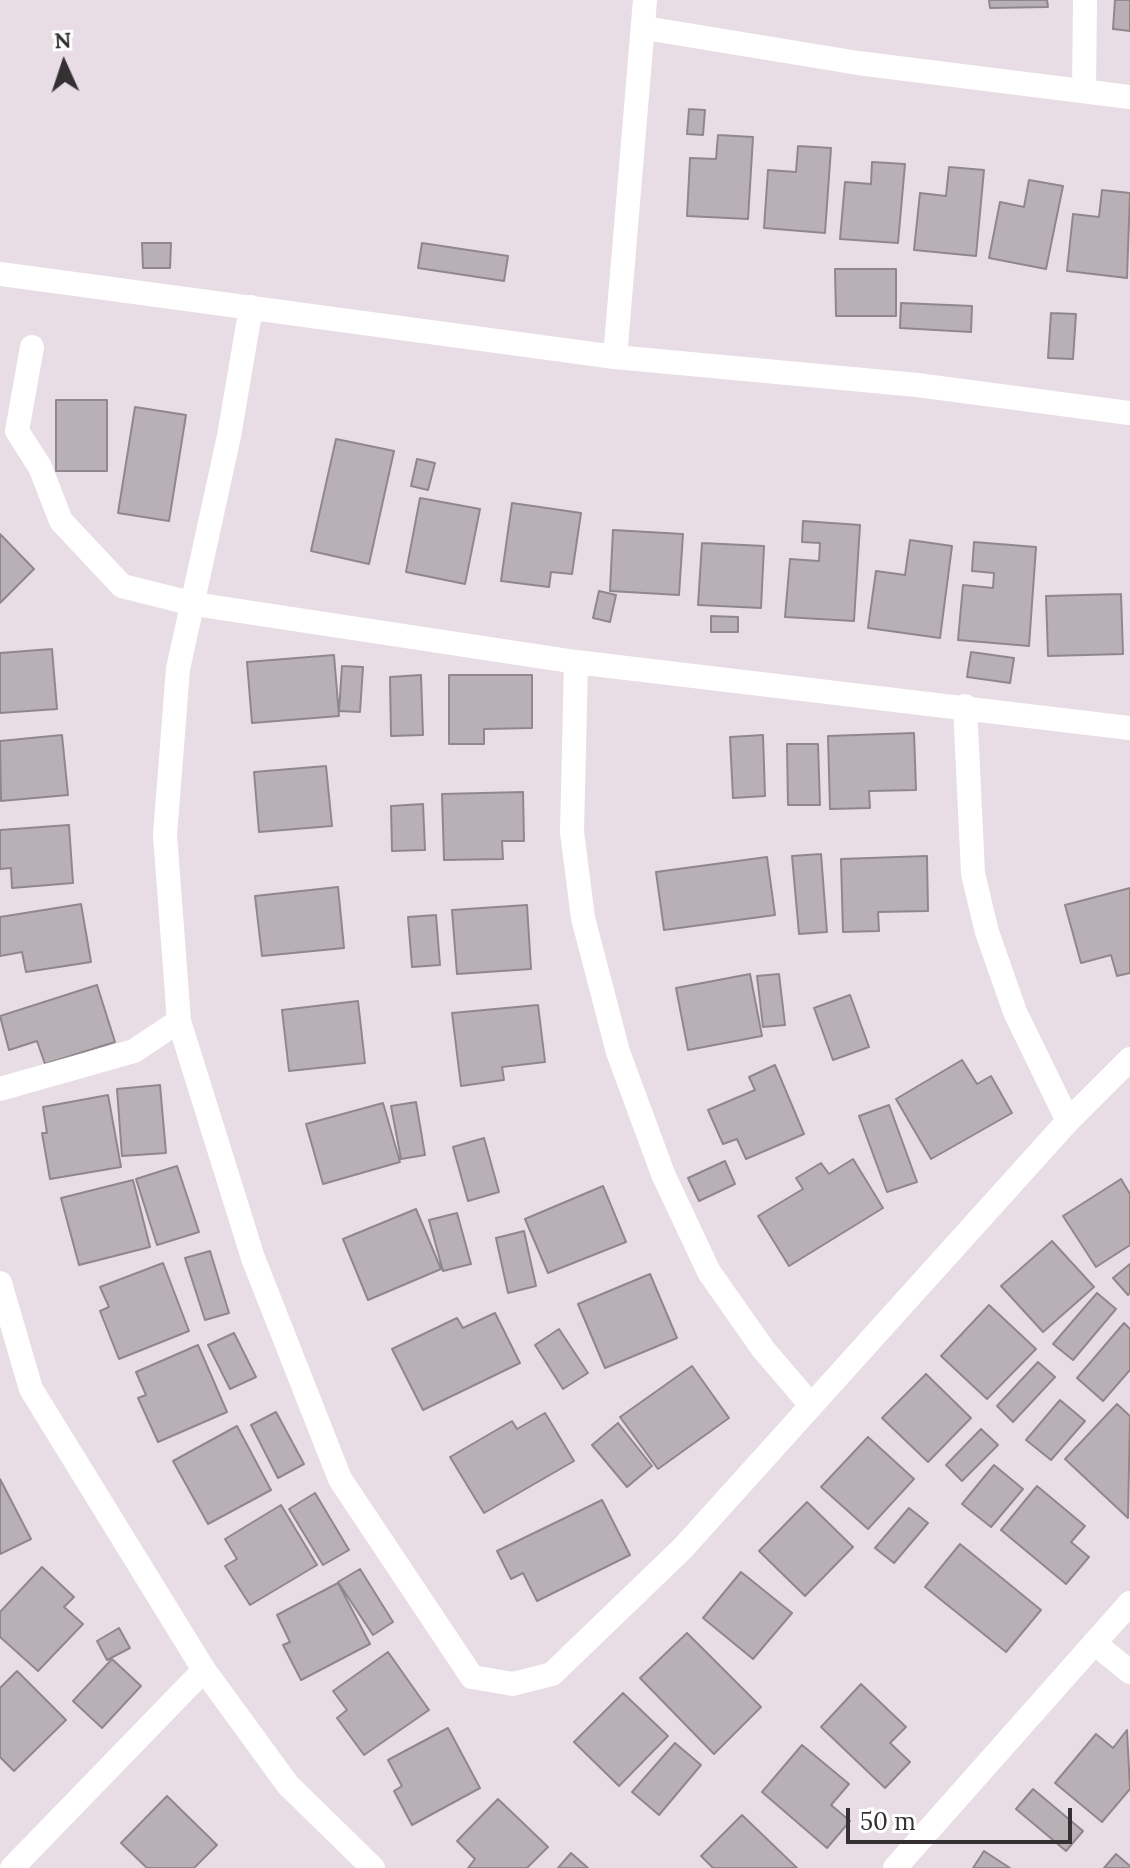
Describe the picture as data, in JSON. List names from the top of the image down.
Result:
{
  "scale_bar": "50 m",
  "north": "top"
}
